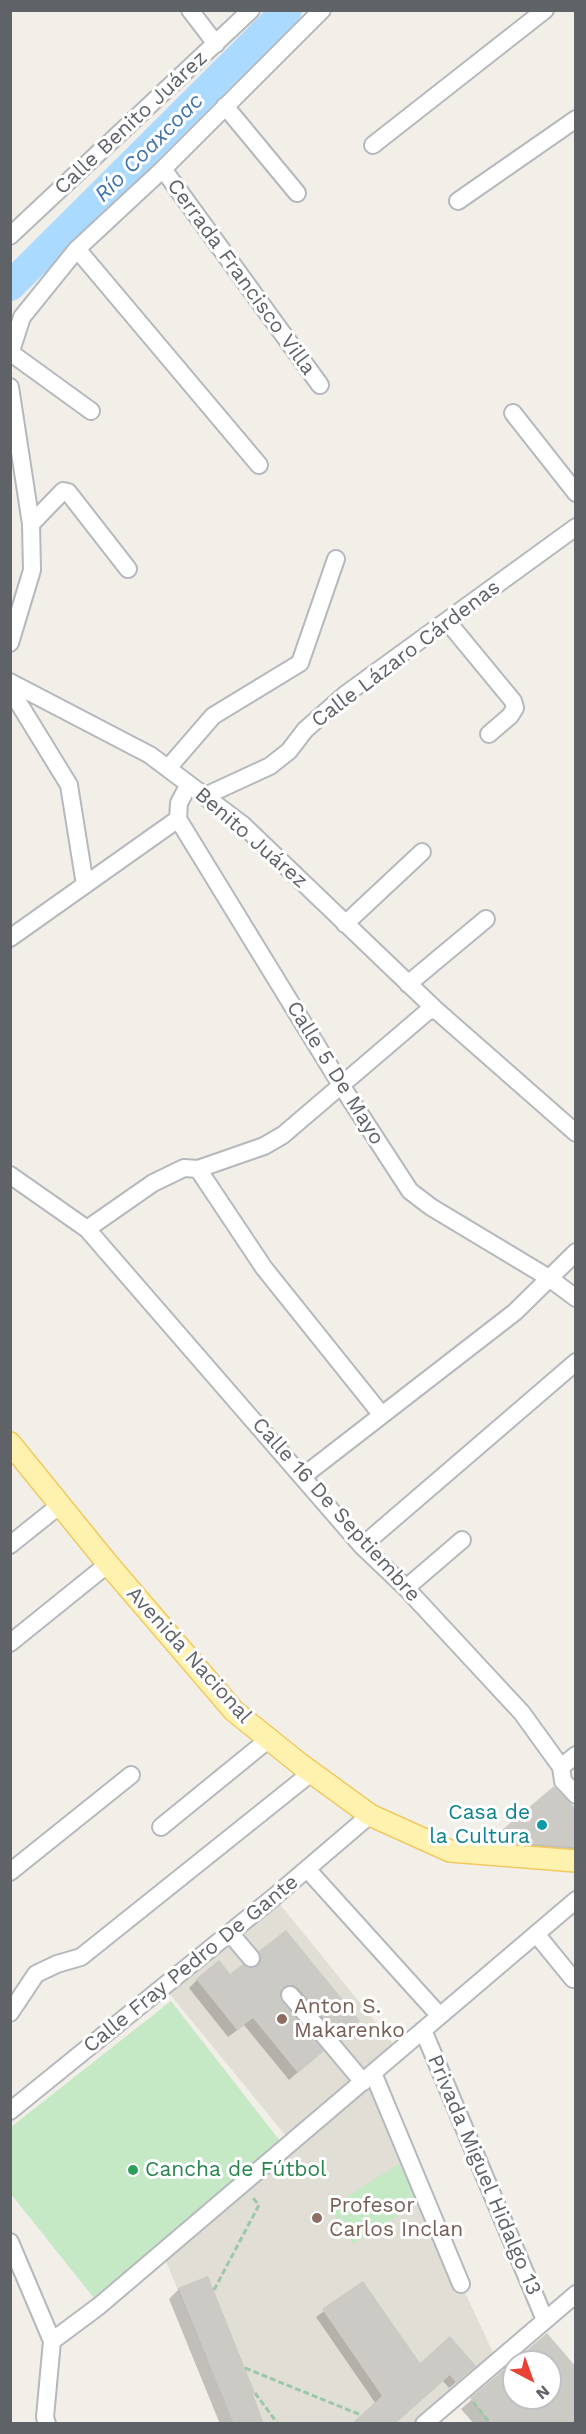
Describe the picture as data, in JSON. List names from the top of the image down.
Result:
{
  "streets": {
    "main road": ["Avenida Nacional"],
    "street": [
      "Calle Benito Juárez",
      "Cerrada Francisco Villa",
      "Calle Lázaro Cárdenas",
      "Benito Juárez",
      "Calle 5 De Mayo",
      "Calle 16 De Septiembre",
      "Calle Fray Pedro De Gante",
      "Privada Miguel Hidalgo 13"
    ]
  },
  "crossings": [
    ["Calle Lázaro Cárdenas", "Benito Juárez"],
    ["Avenida Nacional", "Calle Fray Pedro De Gante"]
  ],
  "water": ["Río Coaxcoac"],
  "places": [
    "Casa de la Cultura",
    "Anton S. Makarenko",
    "Cancha de Fútbol",
    "Profesor Carlos Inclan"
  ],
  "north": "bottom right"
}
